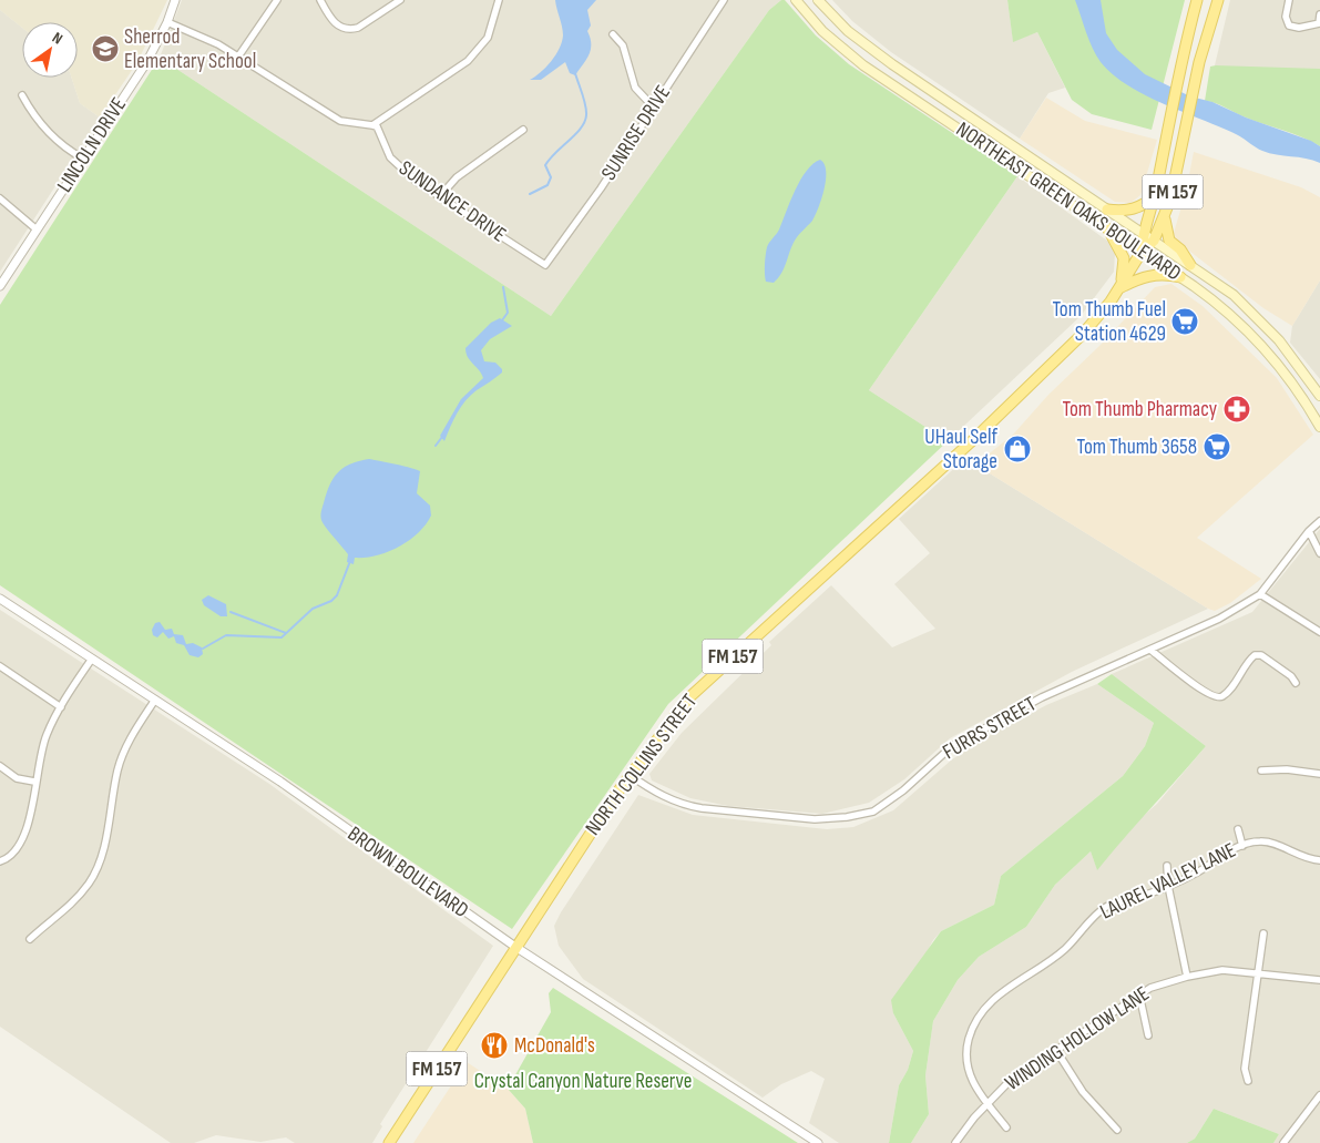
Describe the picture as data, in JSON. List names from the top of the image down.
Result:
{
  "streets": {
    "main road": ["FM 157", "NORTHEAST GREEN OAKS BOULEVARD", "NORTH COLLINS STREET"],
    "street": [
      "SUNRISE DRIVE",
      "LINCOLN DRIVE",
      "SUNDANCE DRIVE",
      "FURRS STREET",
      "BROWN BOULEVARD",
      "LAUREL VALLEY LANE",
      "WINDING HOLLOW LANE"
    ]
  },
  "crossings": [
    ["SUNRISE DRIVE", "SUNDANCE DRIVE"],
    ["NORTHEAST GREEN OAKS BOULEVARD", "NORTH COLLINS STREET"],
    ["FURRS STREET", "NORTH COLLINS STREET"],
    ["NORTH COLLINS STREET", "BROWN BOULEVARD"],
    ["LAUREL VALLEY LANE", "WINDING HOLLOW LANE"]
  ],
  "parks": ["Crystal Canyon Nature Reserve"],
  "places": {
    "school or university": ["Sherrod Elementary School"],
    "supermarket": ["Tom Thumb Fuel Station 4629", "Tom Thumb 3658"],
    "pharmacy": ["Tom Thumb Pharmacy"],
    "shop": ["UHaul Self Storage"],
    "restaurant": ["McDonald's"]
  },
  "north": "top right"
}
